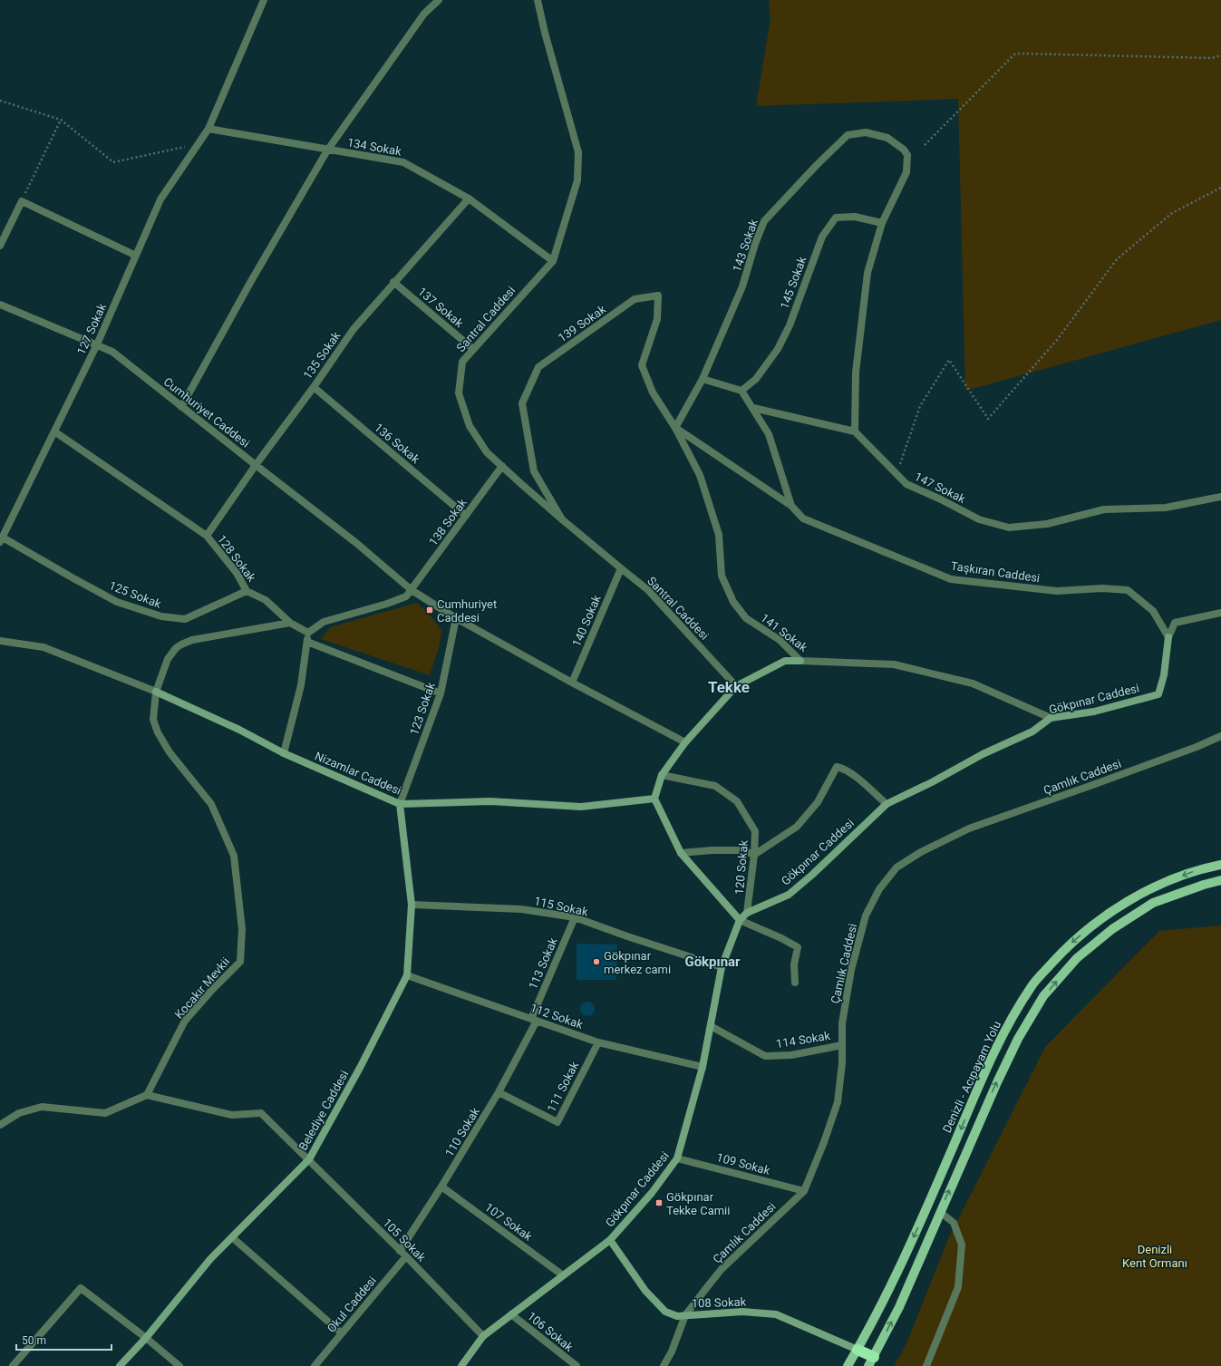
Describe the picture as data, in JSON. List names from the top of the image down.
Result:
{
  "streets": {
    "main road": ["Denizli - Acıpayam Yolu"],
    "street": [
      "134 Sokak",
      "143 Sokak",
      "145 Sokak",
      "137 Sokak",
      "Santral Caddesi",
      "139 Sokak",
      "127 Sokak",
      "135 Sokak",
      "Cumhuriyet Caddesi",
      "136 Sokak",
      "147 Sokak",
      "138 Sokak",
      "128 Sokak",
      "Taşkıran Caddesi",
      "125 Sokak",
      "140 Sokak",
      "141 Sokak",
      "Gökpınar Caddesi",
      "123 Sokak",
      "Nizamlar Caddesi",
      "Çamlık Caddesi",
      "120 Sokak",
      "115 Sokak",
      "113 Sokak",
      "Kocakır Mevkii",
      "112 Sokak",
      "114 Sokak",
      "111 Sokak",
      "Belediye Caddesi",
      "110 Sokak",
      "109 Sokak",
      "107 Sokak",
      "105 Sokak",
      "108 Sokak",
      "Okul Caddesi",
      "106 Sokak"
    ]
  },
  "crossings": [
    ["134 Sokak", "Santral Caddesi"],
    ["134 Sokak", "127 Sokak"],
    ["134 Sokak", "135 Sokak"],
    ["143 Sokak", "145 Sokak"],
    ["143 Sokak", "139 Sokak"],
    ["143 Sokak", "141 Sokak"],
    ["137 Sokak", "Santral Caddesi"],
    ["137 Sokak", "135 Sokak"],
    ["Santral Caddesi", "139 Sokak"],
    ["Santral Caddesi", "138 Sokak"],
    ["Santral Caddesi", "140 Sokak"],
    ["139 Sokak", "141 Sokak"],
    ["127 Sokak", "Cumhuriyet Caddesi"],
    ["127 Sokak", "128 Sokak"],
    ["127 Sokak", "125 Sokak"],
    ["135 Sokak", "Cumhuriyet Caddesi"],
    ["135 Sokak", "136 Sokak"],
    ["135 Sokak", "128 Sokak"],
    ["Cumhuriyet Caddesi", "138 Sokak"],
    ["Cumhuriyet Caddesi", "140 Sokak"],
    ["Cumhuriyet Caddesi", "123 Sokak"],
    ["136 Sokak", "138 Sokak"],
    ["128 Sokak", "125 Sokak"],
    ["128 Sokak", "Kocakır Mevkii"],
    ["Taşkıran Caddesi", "Gökpınar Caddesi"],
    ["141 Sokak", "Gökpınar Caddesi"],
    ["Gökpınar Caddesi", "120 Sokak"],
    ["Gökpınar Caddesi", "115 Sokak"],
    ["Gökpınar Caddesi", "112 Sokak"],
    ["Gökpınar Caddesi", "114 Sokak"],
    ["Gökpınar Caddesi", "109 Sokak"],
    ["Gökpınar Caddesi", "107 Sokak"],
    ["Gökpınar Caddesi", "105 Sokak"],
    ["Gökpınar Caddesi", "108 Sokak"],
    ["Gökpınar Caddesi", "106 Sokak"],
    ["123 Sokak", "Nizamlar Caddesi"],
    ["123 Sokak", "Belediye Caddesi"],
    ["Nizamlar Caddesi", "Kocakır Mevkii"],
    ["Nizamlar Caddesi", "Belediye Caddesi"],
    ["Çamlık Caddesi", "114 Sokak"],
    ["Çamlık Caddesi", "109 Sokak"],
    ["Çamlık Caddesi", "108 Sokak"],
    ["115 Sokak", "113 Sokak"],
    ["115 Sokak", "Belediye Caddesi"],
    ["113 Sokak", "112 Sokak"],
    ["113 Sokak", "110 Sokak"],
    ["Kocakır Mevkii", "105 Sokak"],
    ["112 Sokak", "111 Sokak"],
    ["112 Sokak", "Belediye Caddesi"],
    ["112 Sokak", "110 Sokak"],
    ["Denizli - Acıpayam Yolu", "108 Sokak"],
    ["111 Sokak", "110 Sokak"],
    ["Belediye Caddesi", "105 Sokak"],
    ["110 Sokak", "107 Sokak"],
    ["110 Sokak", "105 Sokak"],
    ["105 Sokak", "Okul Caddesi"]
  ],
  "districts": ["Tekke", "Gökpınar"],
  "parks": ["Denizli Kent Ormanı"],
  "places": {
    "transit": ["Cumhuriyet Caddesi", "Gökpınar Tekke Camii"],
    "other": ["Gökpınar merkez cami"]
  },
  "scale_bar": "50 m"
}
